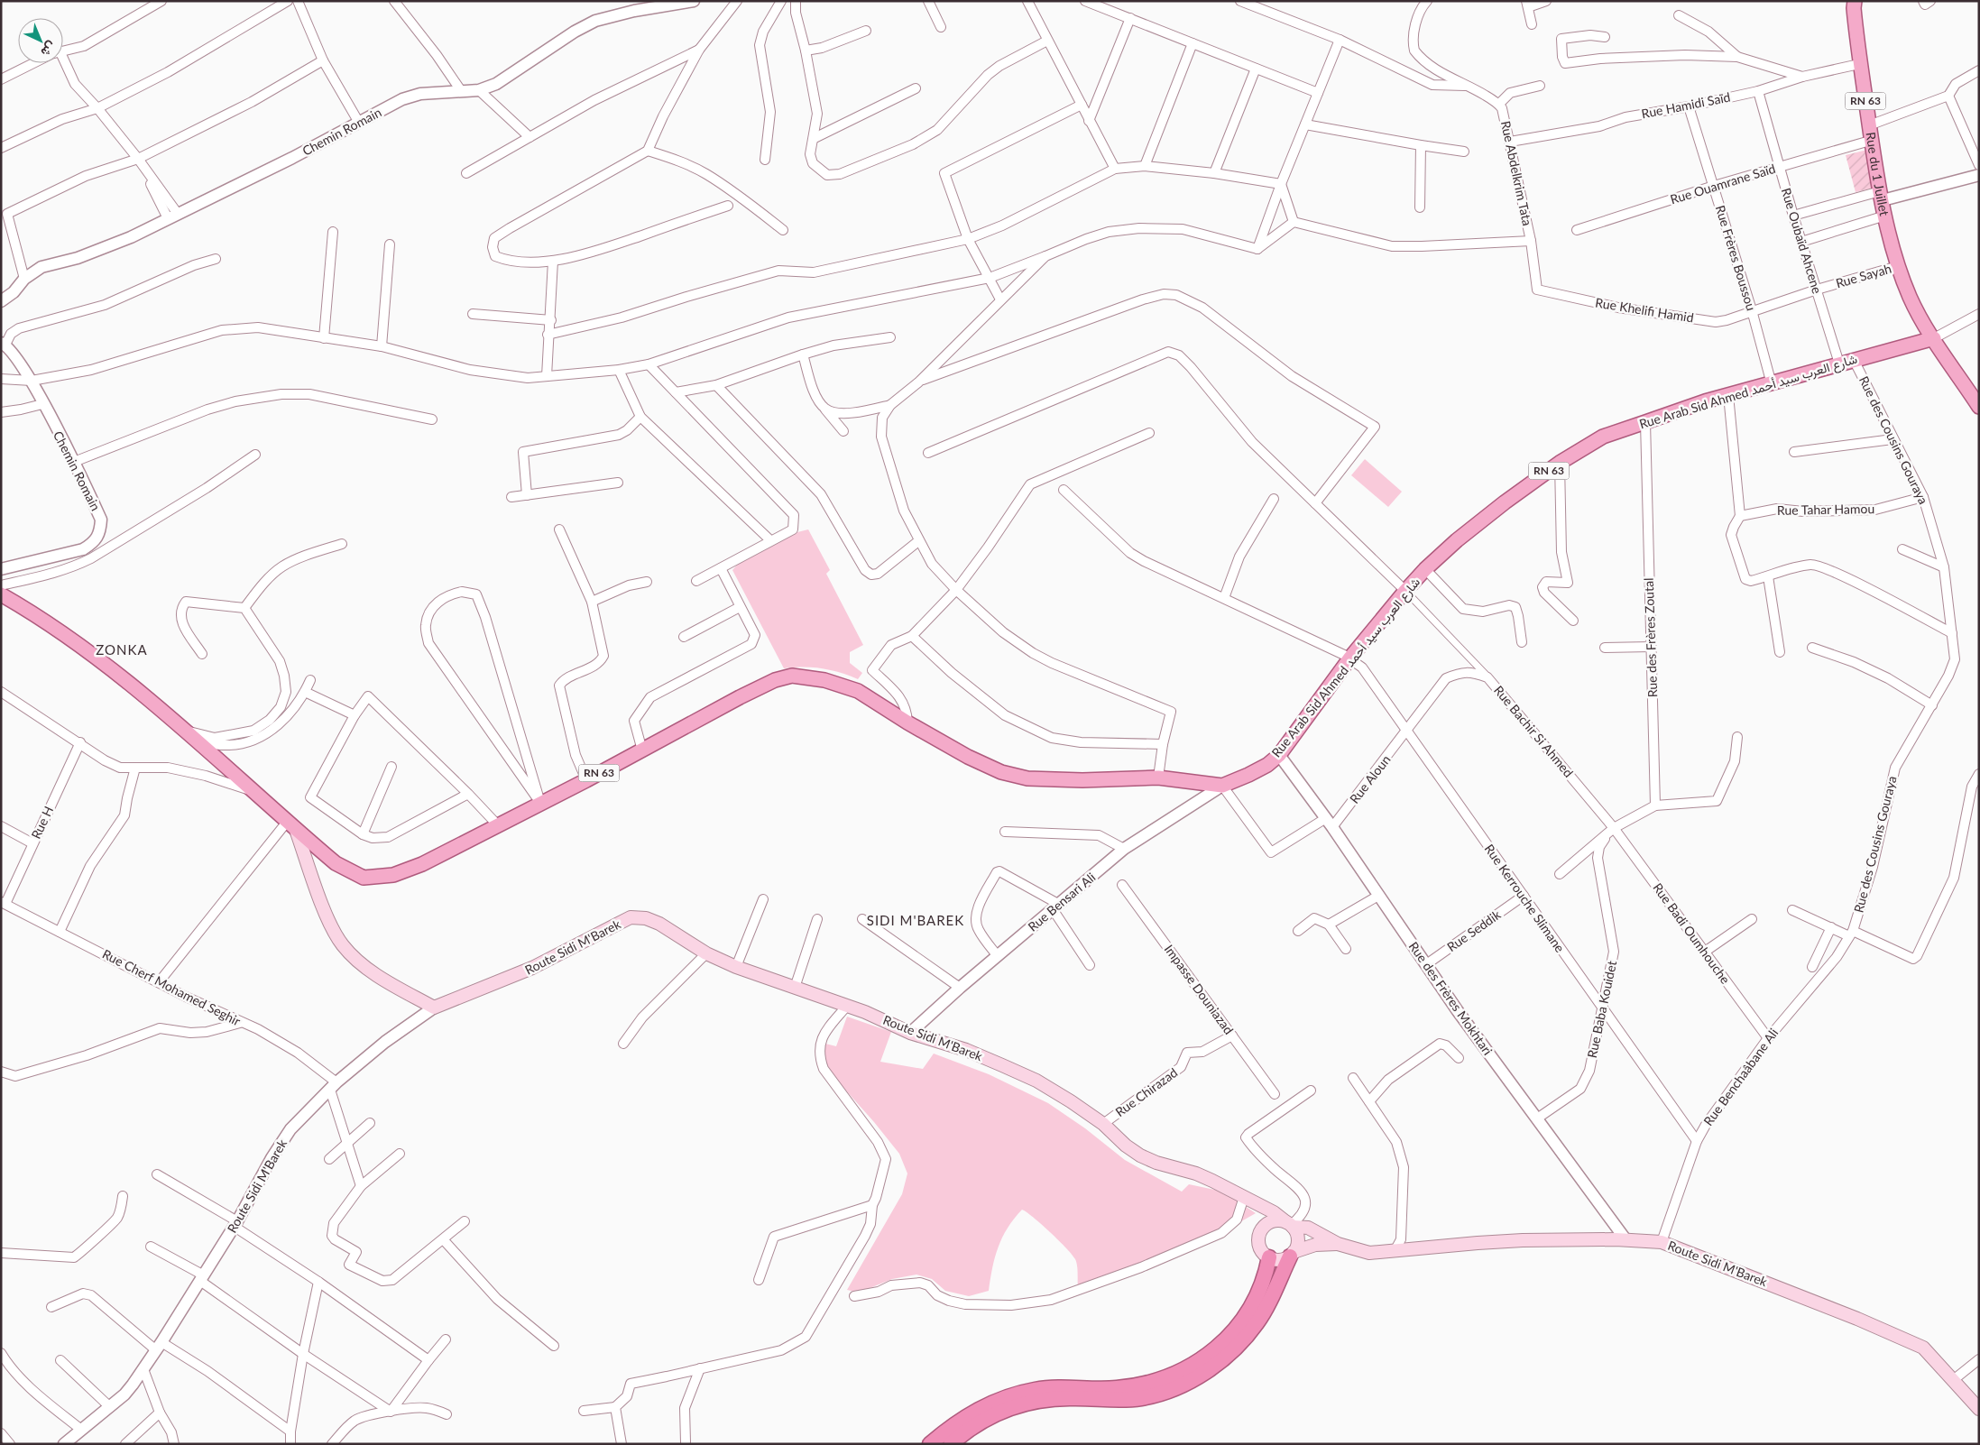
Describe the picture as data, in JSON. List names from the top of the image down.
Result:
{
  "streets": {
    "main road": [
      "RN 63",
      "Rue du 1 Juillet",
      "Rue Arab Sid Ahmed شارع العرب سيد أحمد",
      "Route Sidi M'Barek"
    ],
    "street": [
      "Rue Hamidi Saïd",
      "Chemin Romain",
      "Rue Abdelkrim Tata",
      "Rue Ouamrane Saïd",
      "Rue Oubaïd Ahcene",
      "Rue Frères Boussou",
      "Rue Sayah",
      "Rue Khelifi Hamid",
      "Rue des Cousins Gouraya",
      "Rue Tahar Hamou",
      "Rue des Frères Zoutal",
      "Rue Bachir Si Ahmed",
      "Rue Aloun",
      "Rue H",
      "Rue Kerrouche Slimane",
      "Rue Bensari Ali",
      "Rue Seddik",
      "Rue Badi Oumhouche",
      "Rue Cherf Mohamed Seghir",
      "Impasse Douniazad",
      "Rue des Frères Mokhtari",
      "Rue Baba Kouidet",
      "Rue Benchaâbane Ali",
      "Rue Chirazad"
    ]
  },
  "crossings": [
    ["RN 63", "Rue Arab Sid Ahmed شارع العرب سيد أحمد"],
    ["RN 63", "Rue Aloun"],
    ["RN 63", "Rue Bensari Ali"],
    ["Rue Hamidi Saïd", "Rue Abdelkrim Tata"],
    ["Rue Hamidi Saïd", "Rue du 1 Juillet"],
    ["Rue Hamidi Saïd", "Rue Oubaïd Ahcene"],
    ["Rue Hamidi Saïd", "Rue Frères Boussou"],
    ["Rue Abdelkrim Tata", "Rue Khelifi Hamid"],
    ["Rue du 1 Juillet", "Rue Ouamrane Saïd"],
    ["Rue du 1 Juillet", "Rue Sayah"],
    ["Rue du 1 Juillet", "Rue Arab Sid Ahmed شارع العرب سيد أحمد"],
    ["Rue Ouamrane Saïd", "Rue Oubaïd Ahcene"],
    ["Rue Ouamrane Saïd", "Rue Frères Boussou"],
    ["Rue Oubaïd Ahcene", "Rue Sayah"],
    ["Rue Oubaïd Ahcene", "Rue Arab Sid Ahmed شارع العرب سيد أحمد"],
    ["Rue Frères Boussou", "Rue Sayah"],
    ["Rue Frères Boussou", "Rue Khelifi Hamid"],
    ["Rue Frères Boussou", "Rue Arab Sid Ahmed شارع العرب سيد أحمد"],
    ["Rue Sayah", "Rue Khelifi Hamid"],
    ["Rue Arab Sid Ahmed شارع العرب سيد أحمد", "Rue des Cousins Gouraya"],
    ["Rue Arab Sid Ahmed شارع العرب سيد أحمد", "Rue des Frères Zoutal"],
    ["Rue Arab Sid Ahmed شارع العرب سيد أحمد", "Rue Aloun"],
    ["Rue Arab Sid Ahmed شارع العرب سيد أحمد", "Rue Kerrouche Slimane"],
    ["Rue Arab Sid Ahmed شارع العرب سيد أحمد", "Rue Bensari Ali"],
    ["Rue Arab Sid Ahmed شارع العرب سيد أحمد", "Rue des Frères Mokhtari"],
    ["Rue des Cousins Gouraya", "Rue Tahar Hamou"],
    ["Rue des Cousins Gouraya", "Rue Benchaâbane Ali"],
    ["Rue Bachir Si Ahmed", "Rue Aloun"],
    ["Rue Bachir Si Ahmed", "Rue Kerrouche Slimane"],
    ["Rue Bachir Si Ahmed", "Rue Badi Oumhouche"],
    ["Rue Bachir Si Ahmed", "Rue Baba Kouidet"],
    ["Rue Aloun", "Rue Kerrouche Slimane"],
    ["Rue Aloun", "Rue Bensari Ali"],
    ["Rue Aloun", "Rue des Frères Mokhtari"],
    ["Rue H", "Rue Cherf Mohamed Seghir"],
    ["Rue Kerrouche Slimane", "Rue Seddik"],
    ["Rue Kerrouche Slimane", "Rue Baba Kouidet"],
    ["Rue Kerrouche Slimane", "Rue Benchaâbane Ali"],
    ["Rue Bensari Ali", "Route Sidi M'Barek"],
    ["Rue Seddik", "Rue des Frères Mokhtari"],
    ["Rue Badi Oumhouche", "Rue Baba Kouidet"],
    ["Rue Badi Oumhouche", "Rue Benchaâbane Ali"],
    ["Route Sidi M'Barek", "Rue Cherf Mohamed Seghir"],
    ["Route Sidi M'Barek", "Rue des Frères Mokhtari"],
    ["Route Sidi M'Barek", "Rue Benchaâbane Ali"],
    ["Route Sidi M'Barek", "Rue Chirazad"],
    ["Impasse Douniazad", "Rue Chirazad"],
    ["Rue des Frères Mokhtari", "Rue Baba Kouidet"]
  ],
  "districts": ["ZONKA", "SIDI M'BAREK"],
  "north": "bottom right"
}
